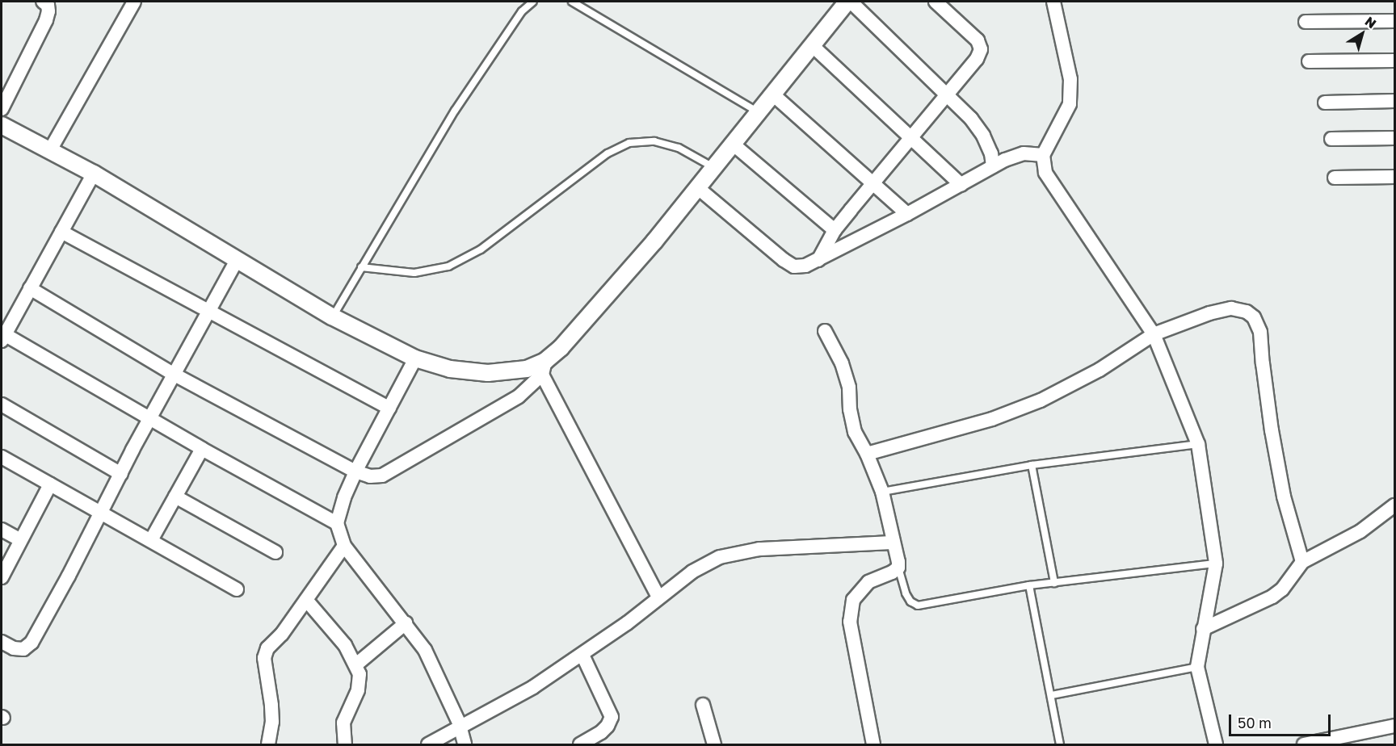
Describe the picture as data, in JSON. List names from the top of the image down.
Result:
{
  "scale_bar": "50 m",
  "north": "top right"
}
